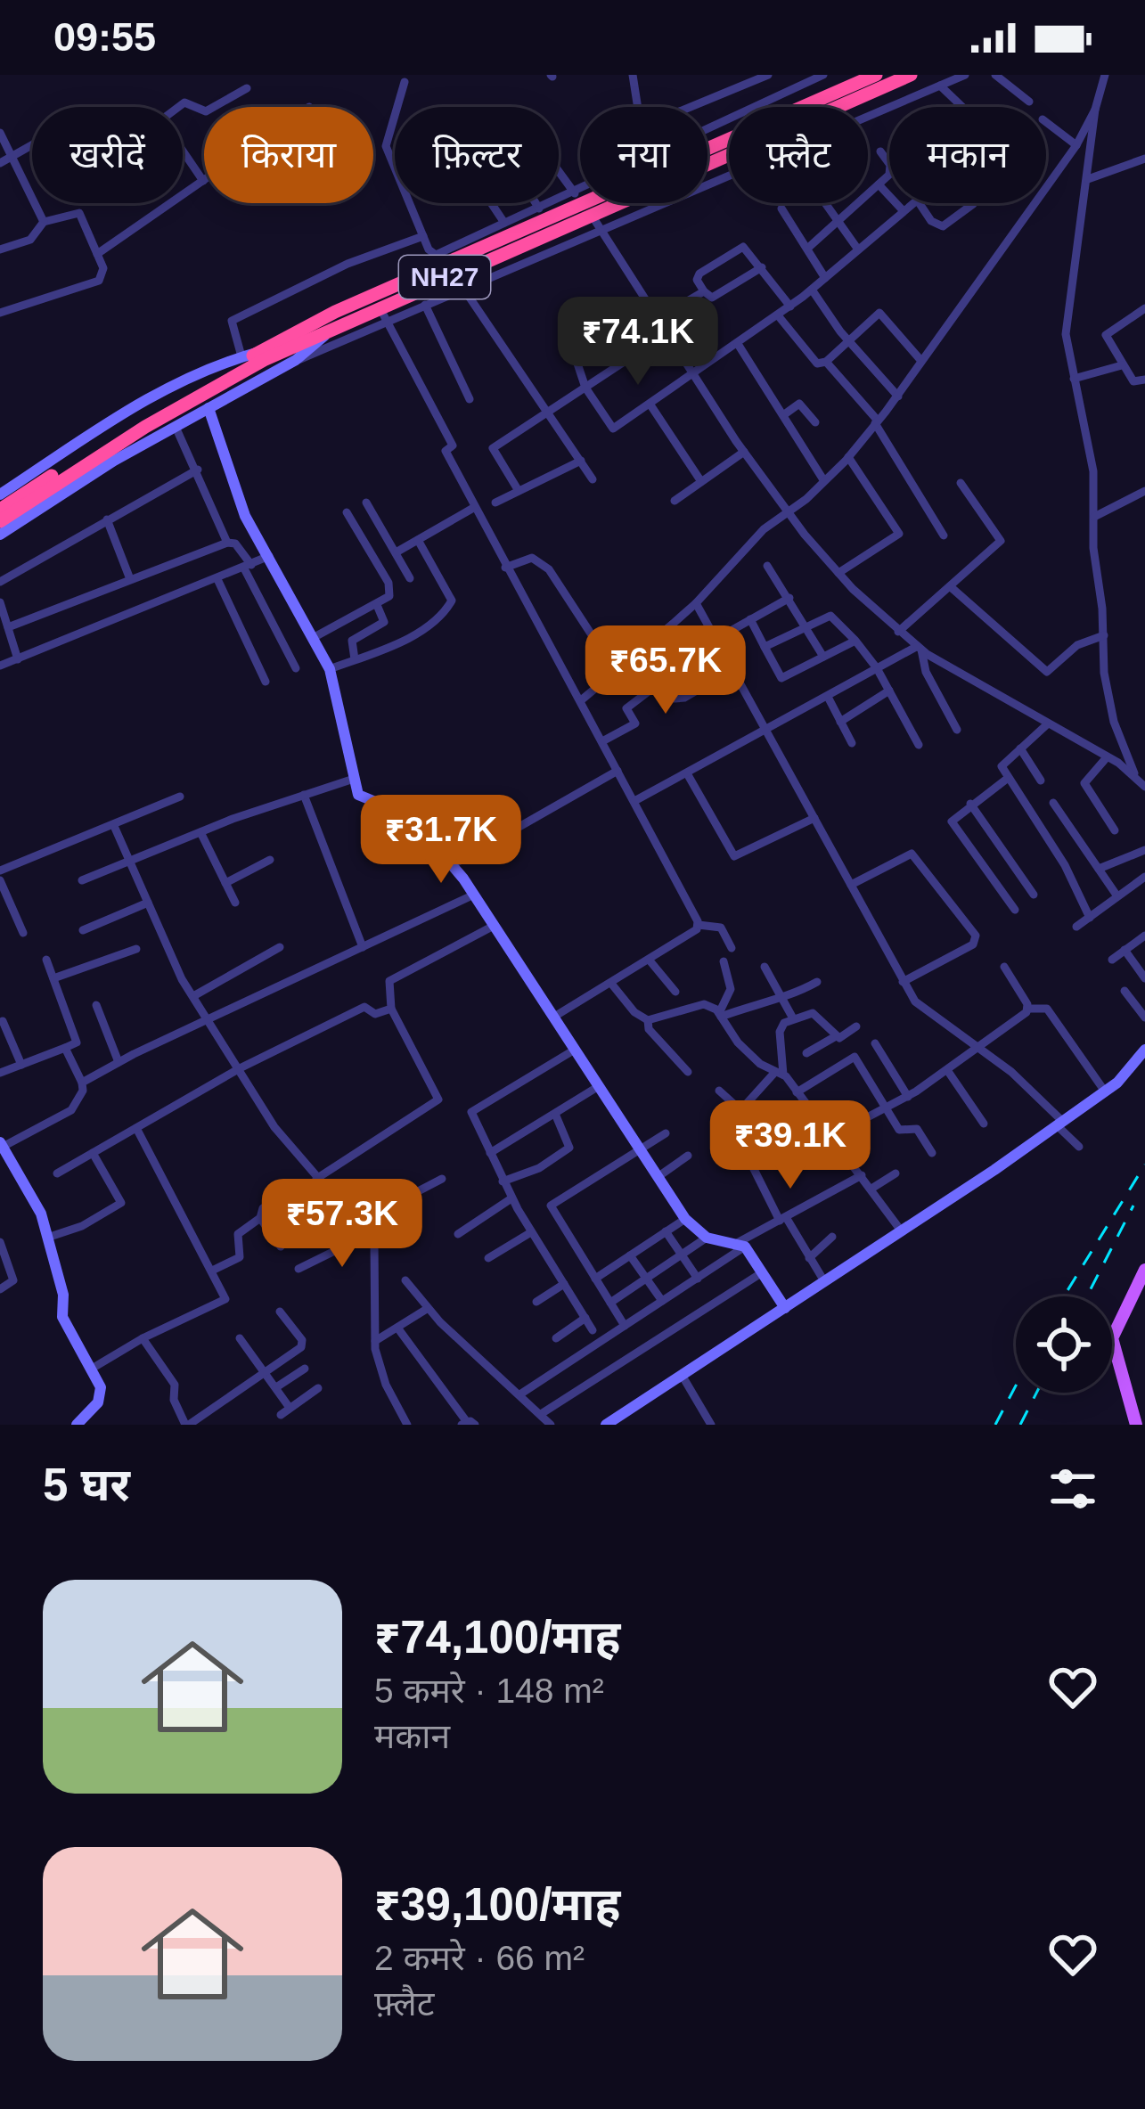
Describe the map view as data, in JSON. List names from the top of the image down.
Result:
{
  "streets": {
    "highway": ["NH27"]
  },
  "page": {
    "status": "09:55",
    "chip": [
      "खरीदें",
      "किराया",
      "फ़िल्टर",
      "नया",
      "फ़्लैट",
      "मकान"
    ],
    "price": [
      "₹74.1K",
      "₹65.7K",
      "₹31.7K",
      "₹39.1K",
      "₹57.3K"
    ],
    "heading": "5 घर",
    "list": [
      {
        "name": "₹74,100/माह",
        "note": "5 कमरे · 148 m² · मकान"
      },
      {
        "name": "₹39,100/माह",
        "note": "2 कमरे · 66 m² · फ़्लैट"
      }
    ]
  }
}
